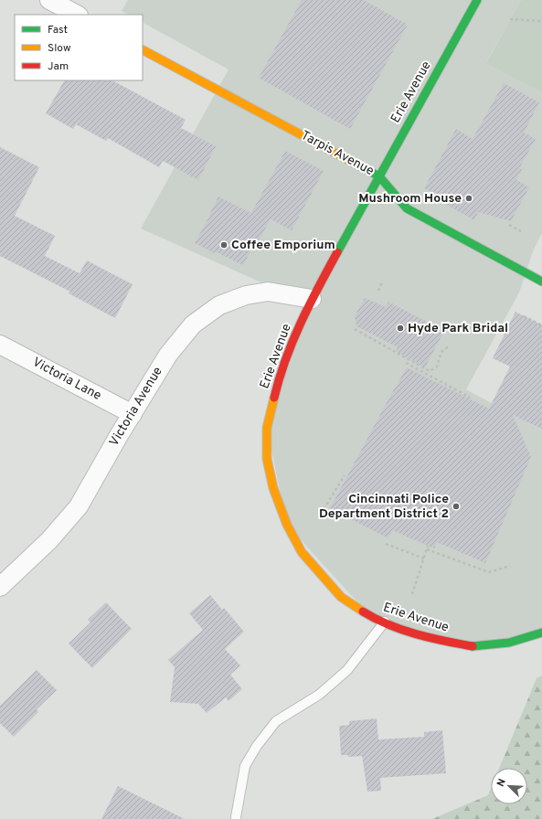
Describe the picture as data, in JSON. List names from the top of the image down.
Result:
{
  "streets": {
    "street": [
      "Erie Avenue",
      "Tarpis Avenue",
      "Victoria Lane",
      "Victoria Avenue"
    ]
  },
  "crossings": [
    ["Erie Avenue", "Tarpis Avenue"],
    ["Erie Avenue", "Victoria Avenue"],
    ["Victoria Lane", "Victoria Avenue"]
  ],
  "places": [
    "Mushroom House",
    "Coffee Emporium",
    "Hyde Park Bridal",
    "Cincinnati Police Department District 2"
  ],
  "legend": ["Fast", "Slow", "Jam"],
  "north": "top left"
}
